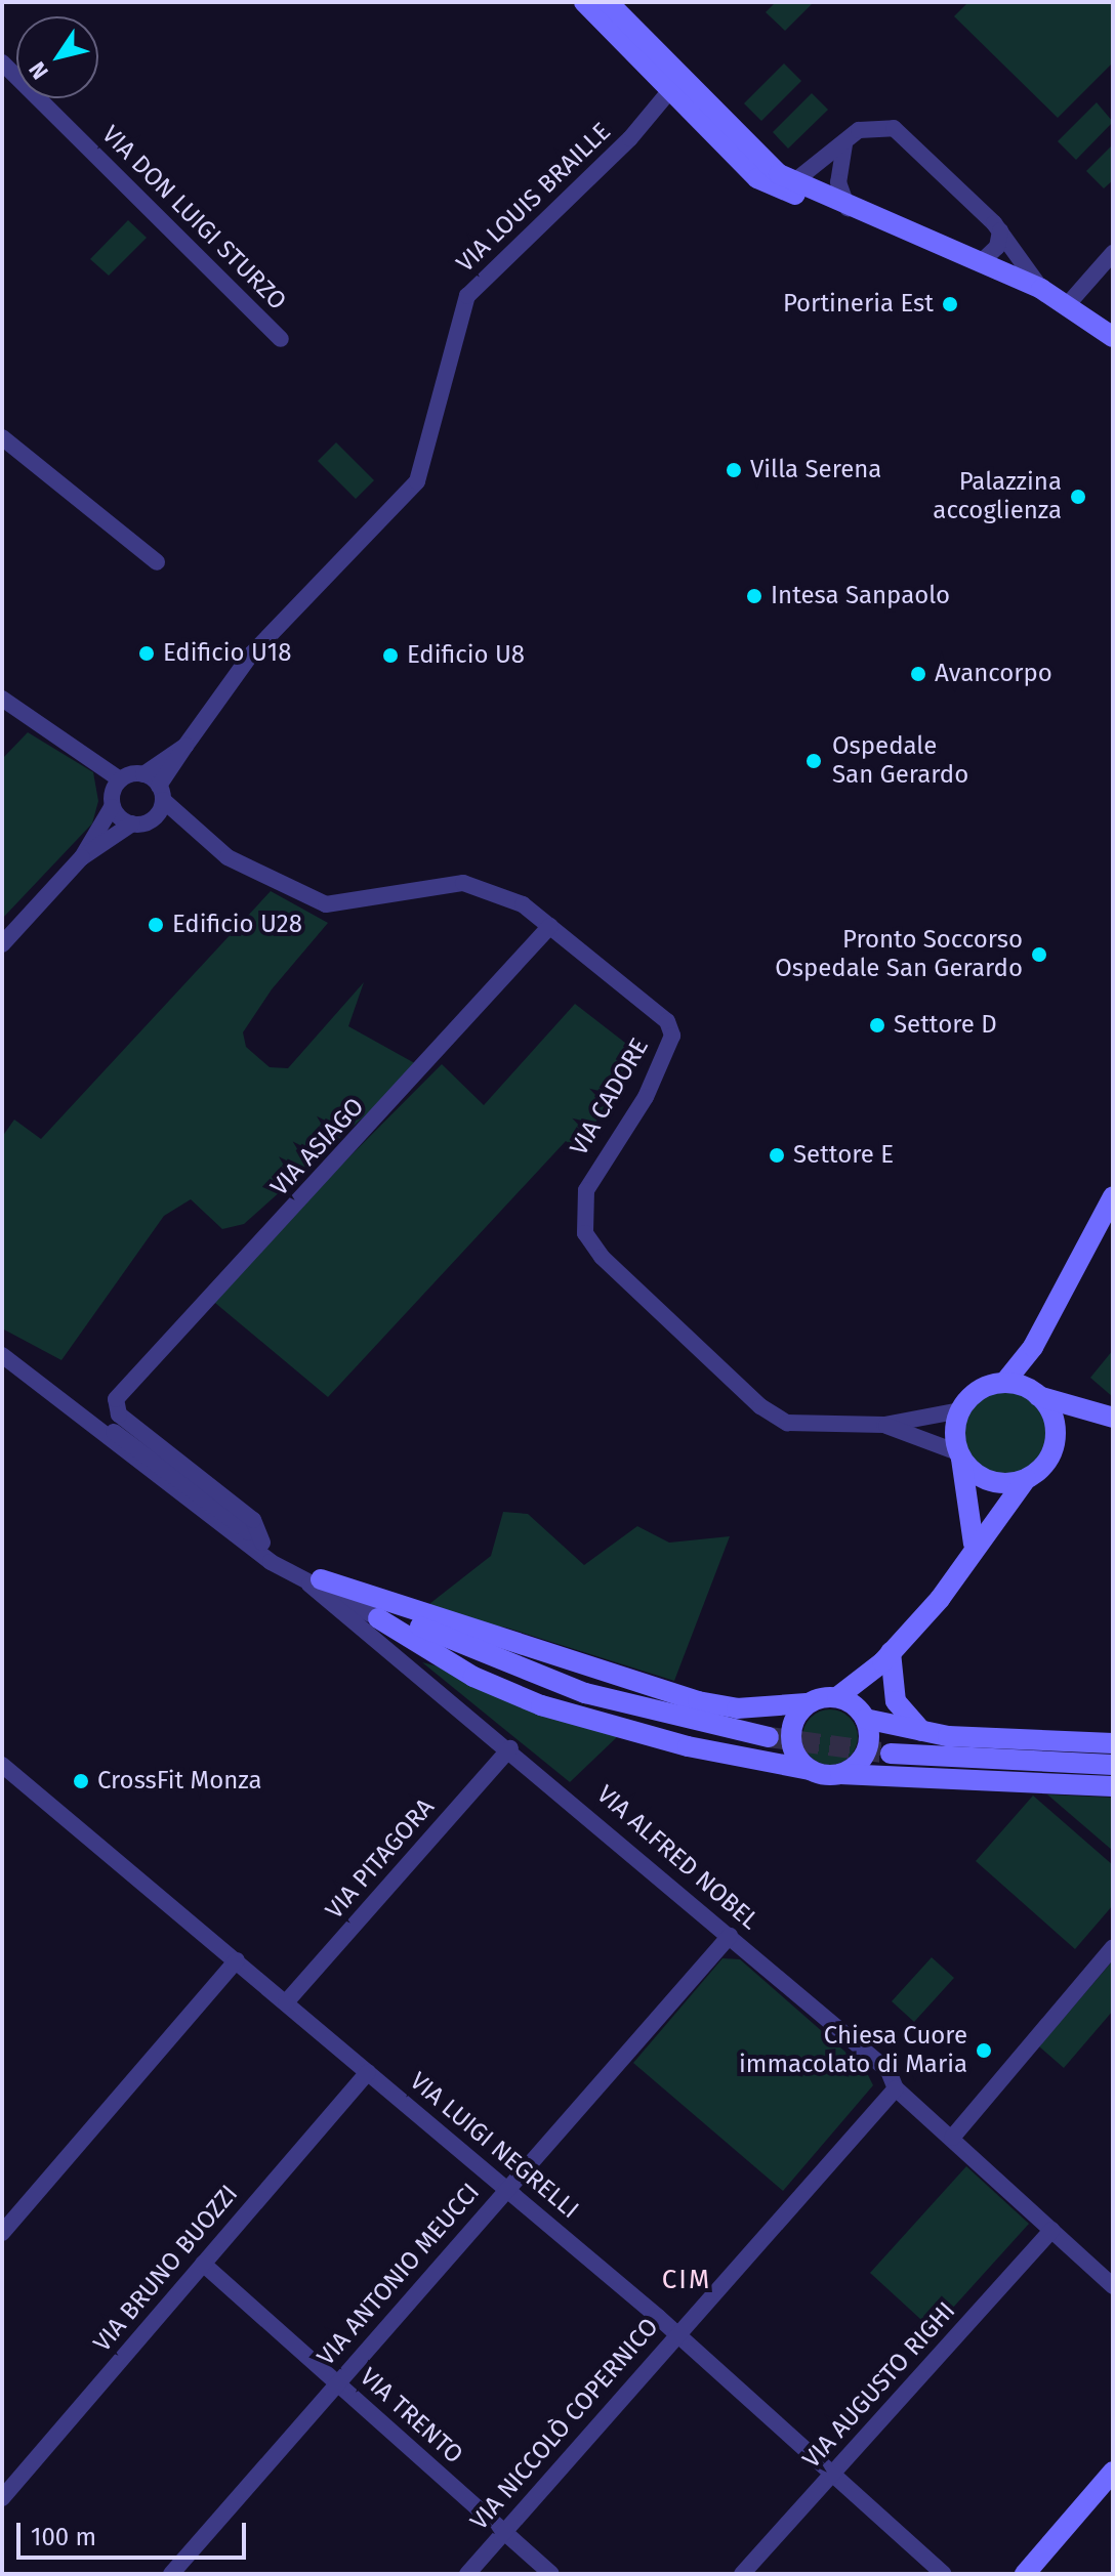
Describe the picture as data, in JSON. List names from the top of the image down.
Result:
{
  "streets": {
    "street": [
      "VIA LOUIS BRAILLE",
      "VIA DON LUIGI STURZO",
      "VIA CADORE",
      "VIA ASIAGO",
      "VIA ALFRED NOBEL",
      "VIA PITAGORA",
      "VIA LUIGI NEGRELLI",
      "VIA BRUNO BUOZZI",
      "VIA ANTONIO MEUCCI",
      "VIA AUGUSTO RIGHI",
      "VIA TRENTO",
      "VIA NICCOLÒ COPERNICO"
    ]
  },
  "crossings": [
    ["VIA LOUIS BRAILLE", "VIA CADORE"],
    ["VIA CADORE", "VIA ASIAGO"],
    ["VIA ASIAGO", "VIA ALFRED NOBEL"],
    ["VIA ALFRED NOBEL", "VIA PITAGORA"],
    ["VIA ALFRED NOBEL", "VIA ANTONIO MEUCCI"],
    ["VIA ALFRED NOBEL", "VIA AUGUSTO RIGHI"],
    ["VIA ALFRED NOBEL", "VIA NICCOLÒ COPERNICO"],
    ["VIA PITAGORA", "VIA LUIGI NEGRELLI"],
    ["VIA LUIGI NEGRELLI", "VIA BRUNO BUOZZI"],
    ["VIA LUIGI NEGRELLI", "VIA ANTONIO MEUCCI"],
    ["VIA LUIGI NEGRELLI", "VIA AUGUSTO RIGHI"],
    ["VIA LUIGI NEGRELLI", "VIA NICCOLÒ COPERNICO"],
    ["VIA BRUNO BUOZZI", "VIA TRENTO"],
    ["VIA ANTONIO MEUCCI", "VIA TRENTO"],
    ["VIA TRENTO", "VIA NICCOLÒ COPERNICO"]
  ],
  "districts": ["CIM"],
  "places": [
    "Portineria Est",
    "Villa Serena",
    "Palazzina accoglienza",
    "Intesa Sanpaolo",
    "Edificio U18",
    "Edificio U8",
    "Avancorpo",
    "Ospedale San Gerardo",
    "Edificio U28",
    "Pronto Soccorso Ospedale San Gerardo",
    "Settore D",
    "Settore E",
    "CrossFit Monza",
    "Chiesa Cuore immacolato di Maria"
  ],
  "scale_bar": "100 m",
  "north": "bottom left"
}
